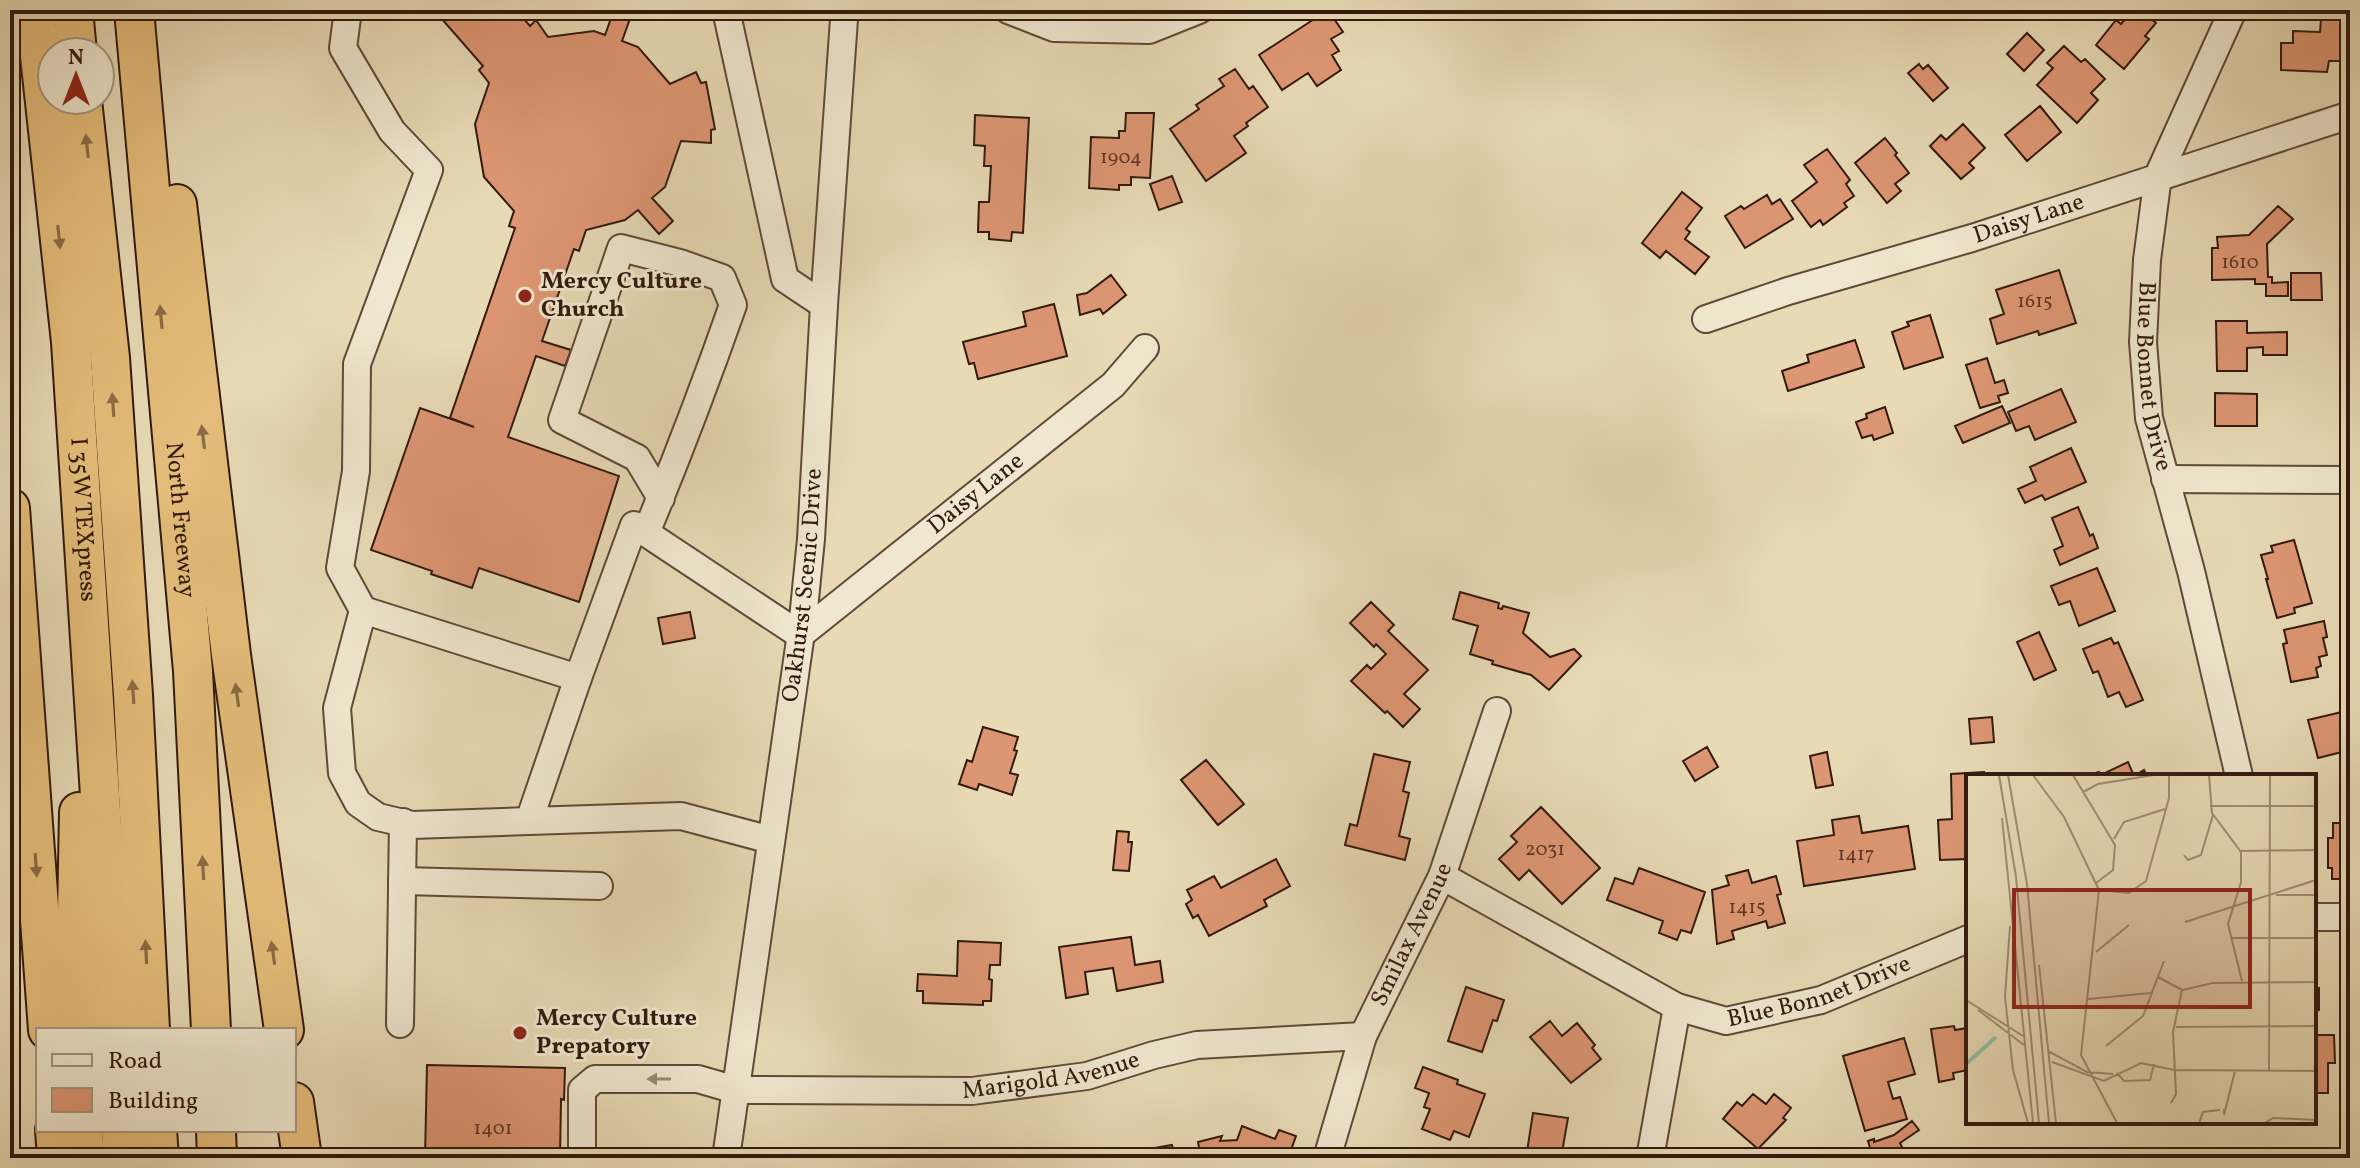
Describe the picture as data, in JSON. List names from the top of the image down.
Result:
{
  "streets": {
    "highway": ["I 35W TEXpress", "North Freeway"],
    "street": [
      "Daisy Lane",
      "Blue Bonnet Drive",
      "Oakhurst Scenic Drive",
      "Smilax Avenue",
      "Marigold Avenue"
    ]
  },
  "crossings": [
    ["Daisy Lane", "Blue Bonnet Drive"],
    ["Daisy Lane", "Oakhurst Scenic Drive"],
    ["Oakhurst Scenic Drive", "Marigold Avenue"],
    ["Smilax Avenue", "Marigold Avenue"]
  ],
  "places": ["Mercy Culture Church", "Mercy Culture Prepatory"],
  "house_numbers": [
    "1904",
    "1610",
    "1615",
    "2031",
    "1417",
    "1415",
    "1401"
  ],
  "legend": ["Road", "Building"],
  "north": "top"
}
